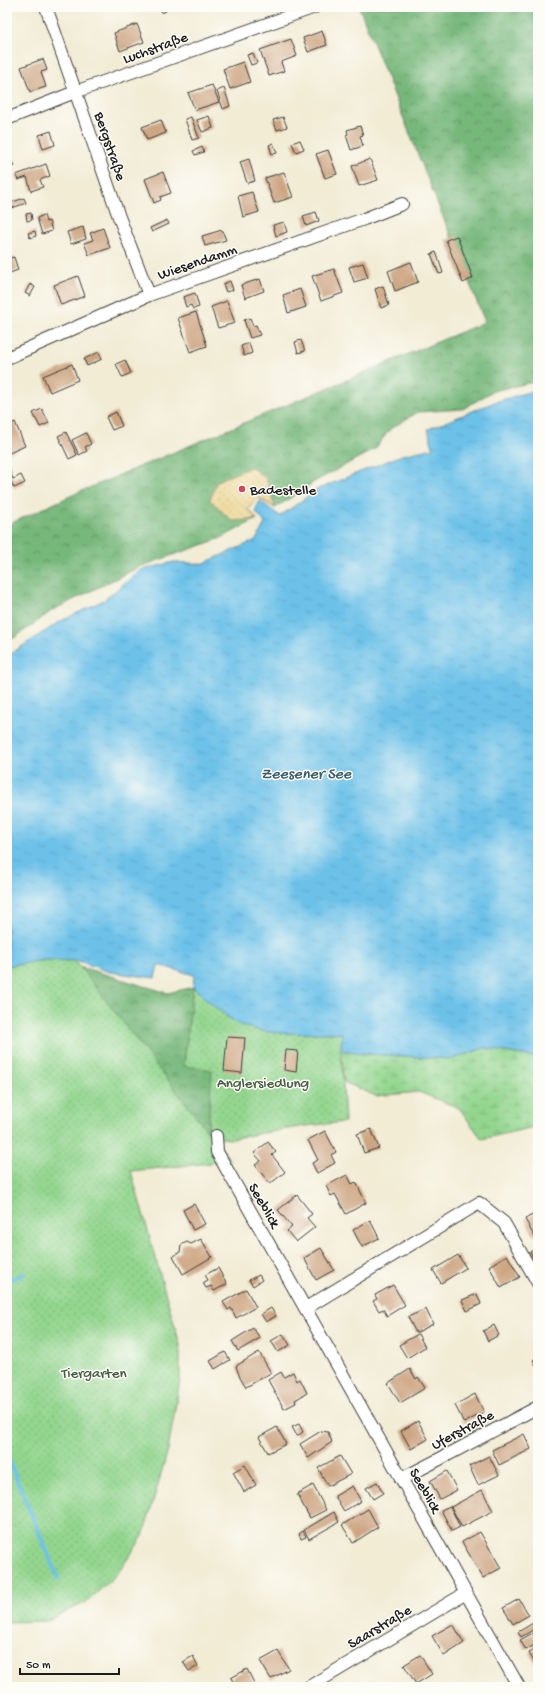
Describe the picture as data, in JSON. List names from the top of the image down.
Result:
{
  "streets": {
    "street": [
      "Luchstraße",
      "Bergstraße",
      "Wiesendamm",
      "Seeblick",
      "Uferstraße",
      "Saarstraße"
    ]
  },
  "crossings": [
    ["Luchstraße", "Bergstraße"],
    ["Bergstraße", "Wiesendamm"],
    ["Seeblick", "Uferstraße"],
    ["Seeblick", "Saarstraße"]
  ],
  "water": ["Zeesener See"],
  "parks": ["Anglersiedlung", "Tiergarten"],
  "places": ["Badestelle"],
  "scale_bar": "50 m"
}
